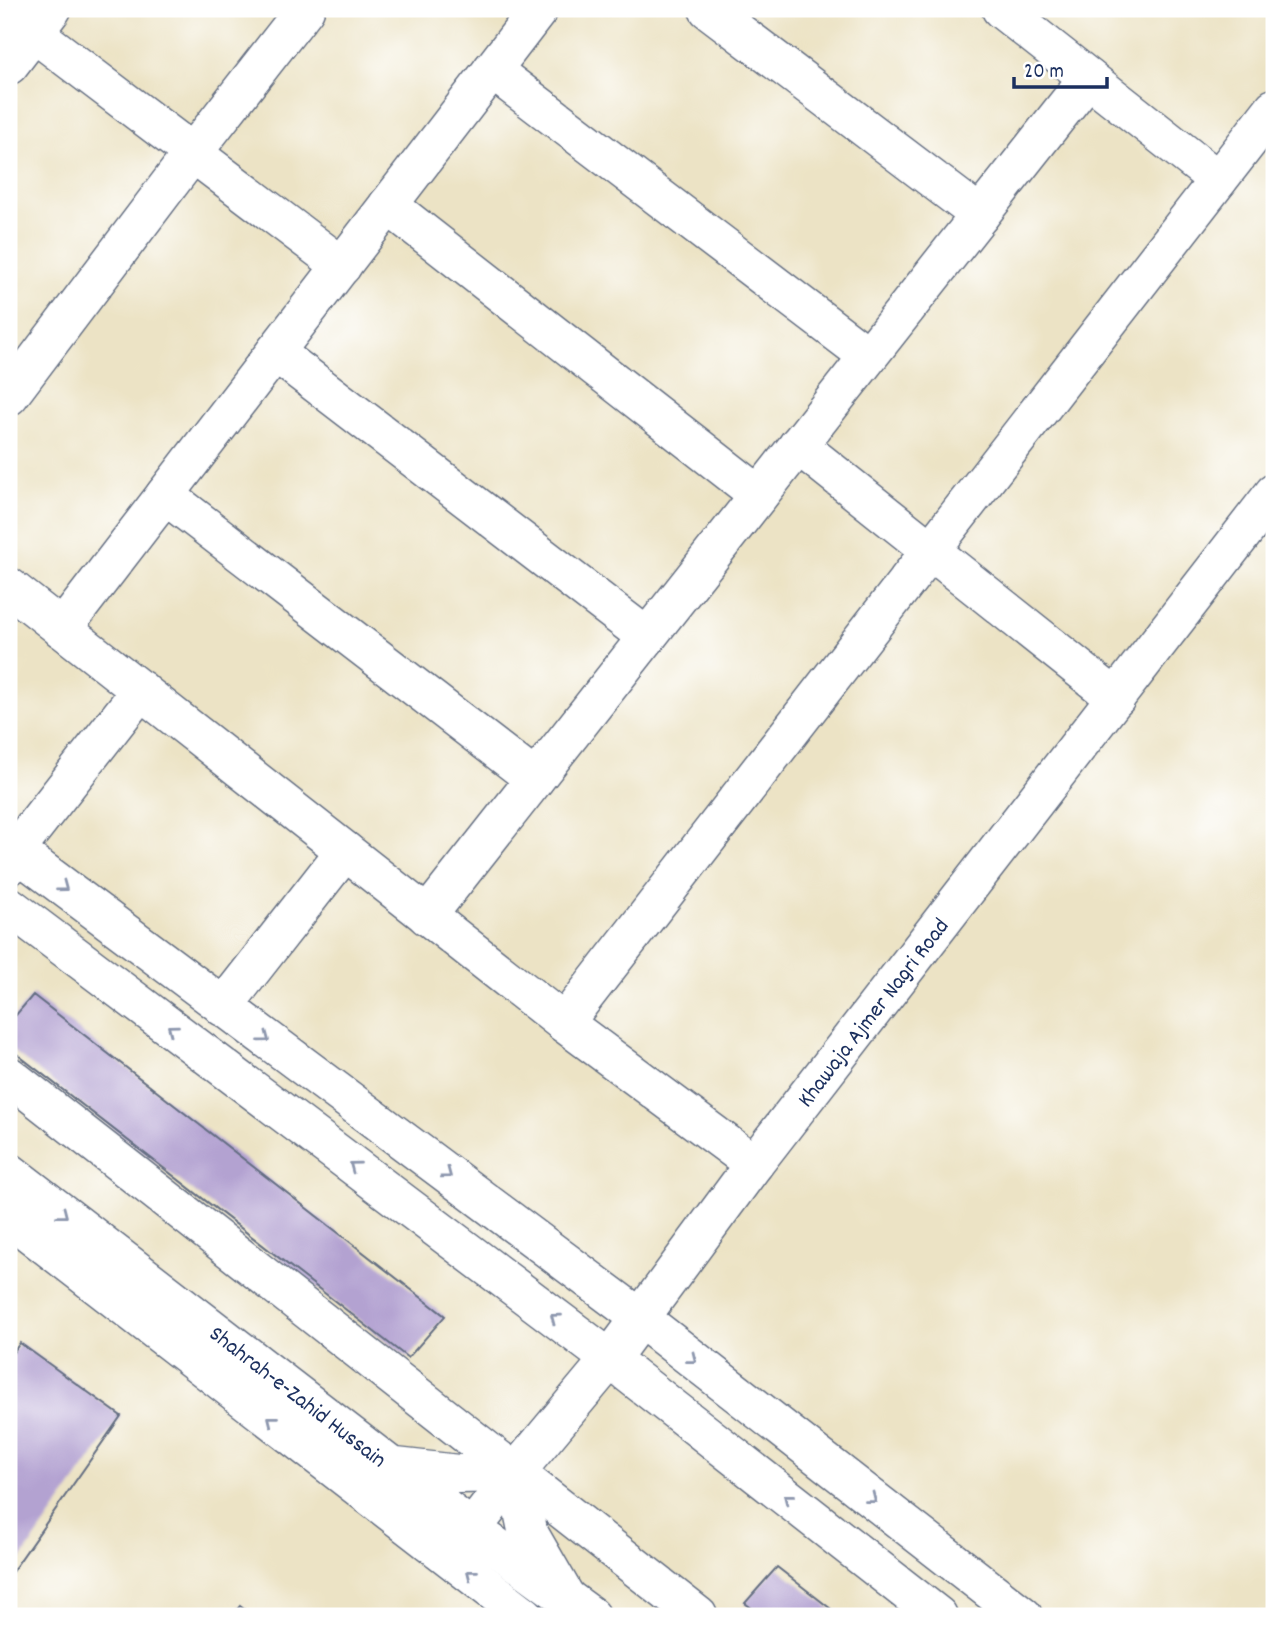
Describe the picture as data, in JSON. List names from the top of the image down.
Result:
{
  "streets": {
    "street": ["Khawaja Ajmer Nagri Road", "Shahrah-e-Zahid Hussain"]
  },
  "crossings": [
    ["Khawaja Ajmer Nagri Road", "Shahrah-e-Zahid Hussain"]
  ],
  "scale_bar": "20 m"
}
